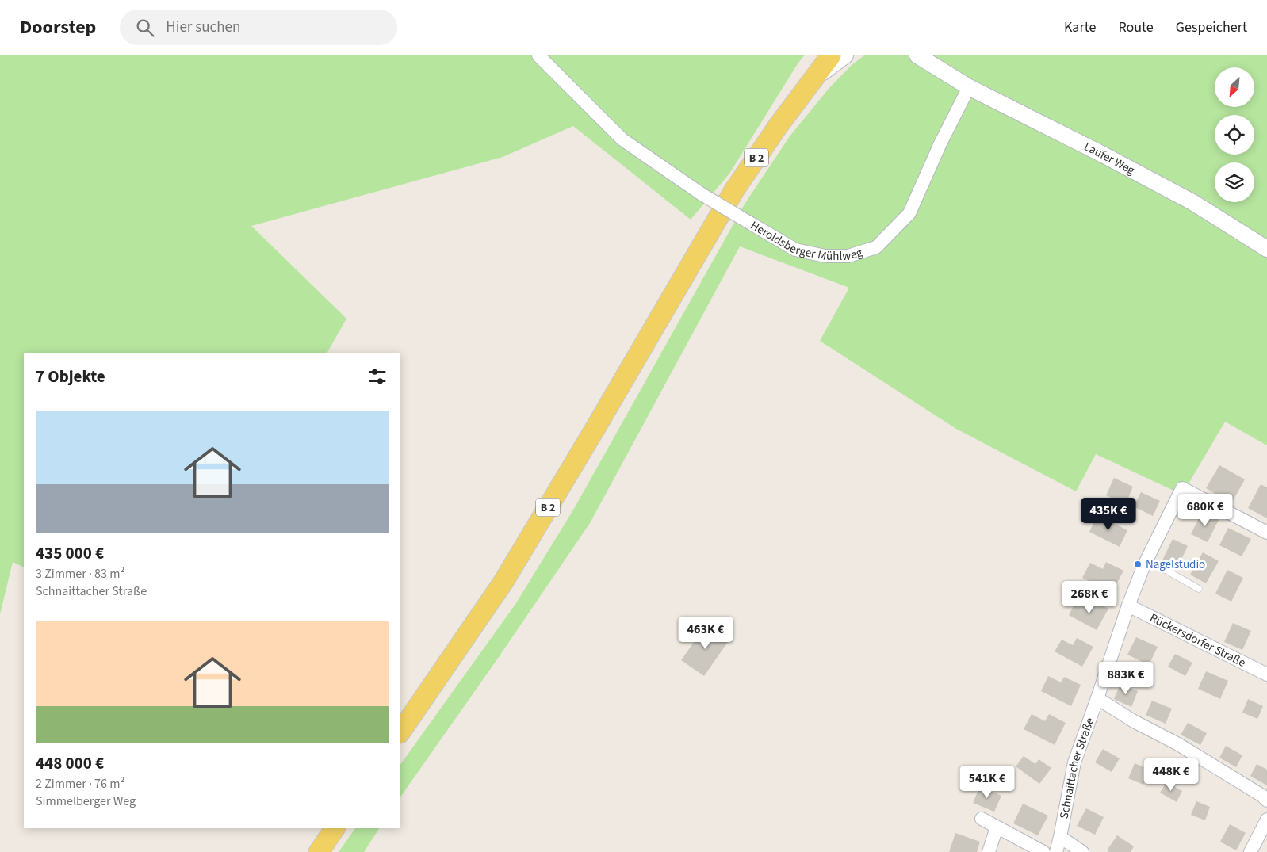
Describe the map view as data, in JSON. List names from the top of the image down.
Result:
{
  "streets": {
    "main road": ["B 2"],
    "street": [
      "Laufer Weg",
      "Heroldsberger Mühlweg",
      "Rückersdorfer Straße",
      "Schnaittacher Straße"
    ]
  },
  "crossings": [
    ["Laufer Weg", "Heroldsberger Mühlweg"],
    ["Rückersdorfer Straße", "Schnaittacher Straße"]
  ],
  "places": ["Nagelstudio"],
  "north": "bottom left",
  "page": {
    "header": "Doorstep",
    "search": "Hier suchen",
    "nav": ["Karte", "Route", "Gespeichert"],
    "heading": "7 Objekte",
    "list": [
      {
        "name": "435 000 €",
        "note": "3 Zimmer · 83 m² · Schnaittacher Straße"
      },
      {
        "name": "448 000 €",
        "note": "2 Zimmer · 76 m² · Simmelberger Weg"
      }
    ],
    "price": [
      "680K €",
      "435K €",
      "268K €",
      "463K €",
      "883K €",
      "448K €",
      "541K €"
    ]
  }
}
